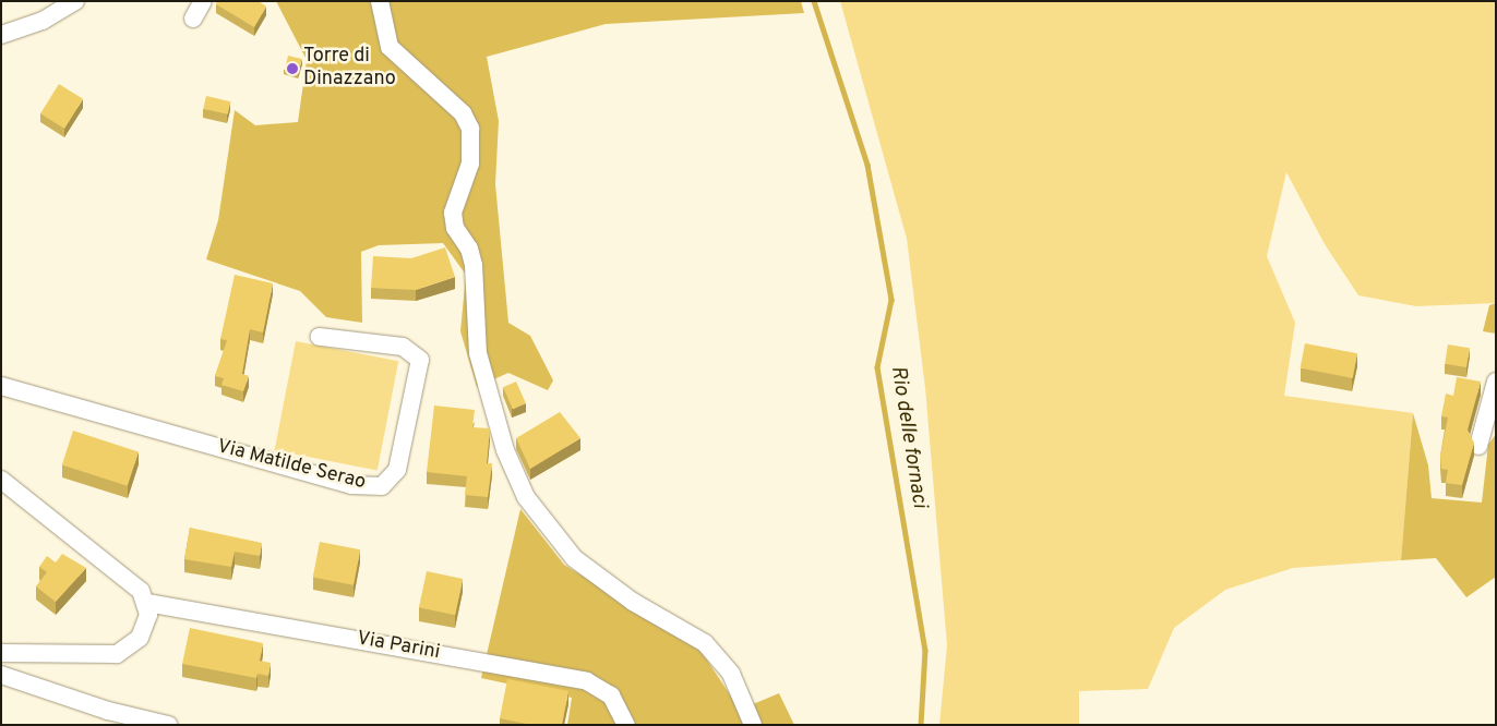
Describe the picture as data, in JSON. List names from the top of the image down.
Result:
{
  "streets": {
    "street": ["Via Matilde Serao", "Via Parini"]
  },
  "water": ["Rio delle fornaci"],
  "places": ["Torre di Dinazzano"]
}
